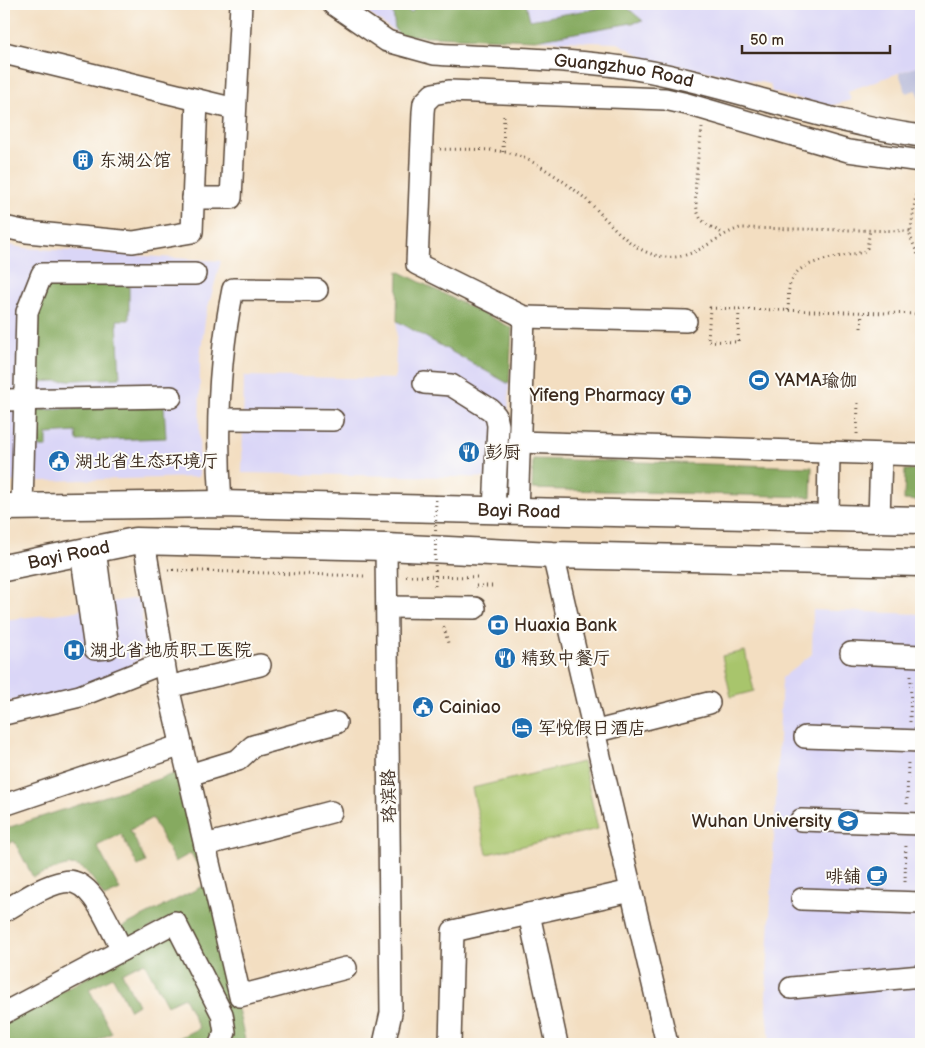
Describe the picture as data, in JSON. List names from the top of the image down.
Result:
{
  "streets": {
    "main road": ["Bayi Road"],
    "street": ["Guangzhuo Road", "珞滨路"]
  },
  "crossings": [
    ["Bayi Road", "珞滨路"]
  ],
  "places": {
    "building": ["东湖公馆"],
    "sports": ["YAMA瑜伽"],
    "pharmacy": ["Yifeng Pharmacy"],
    "restaurant": ["彭厨", "精致中餐厅"],
    "public building": ["湖北省生态环境厅", "Cainiao"],
    "bank": ["Huaxia Bank"],
    "hospital": ["湖北省地质职工医院"],
    "hotel": ["军悦假日酒店"],
    "school or university": ["Wuhan University"],
    "cafe": ["啡舖"]
  },
  "scale_bar": "50 m"
}
